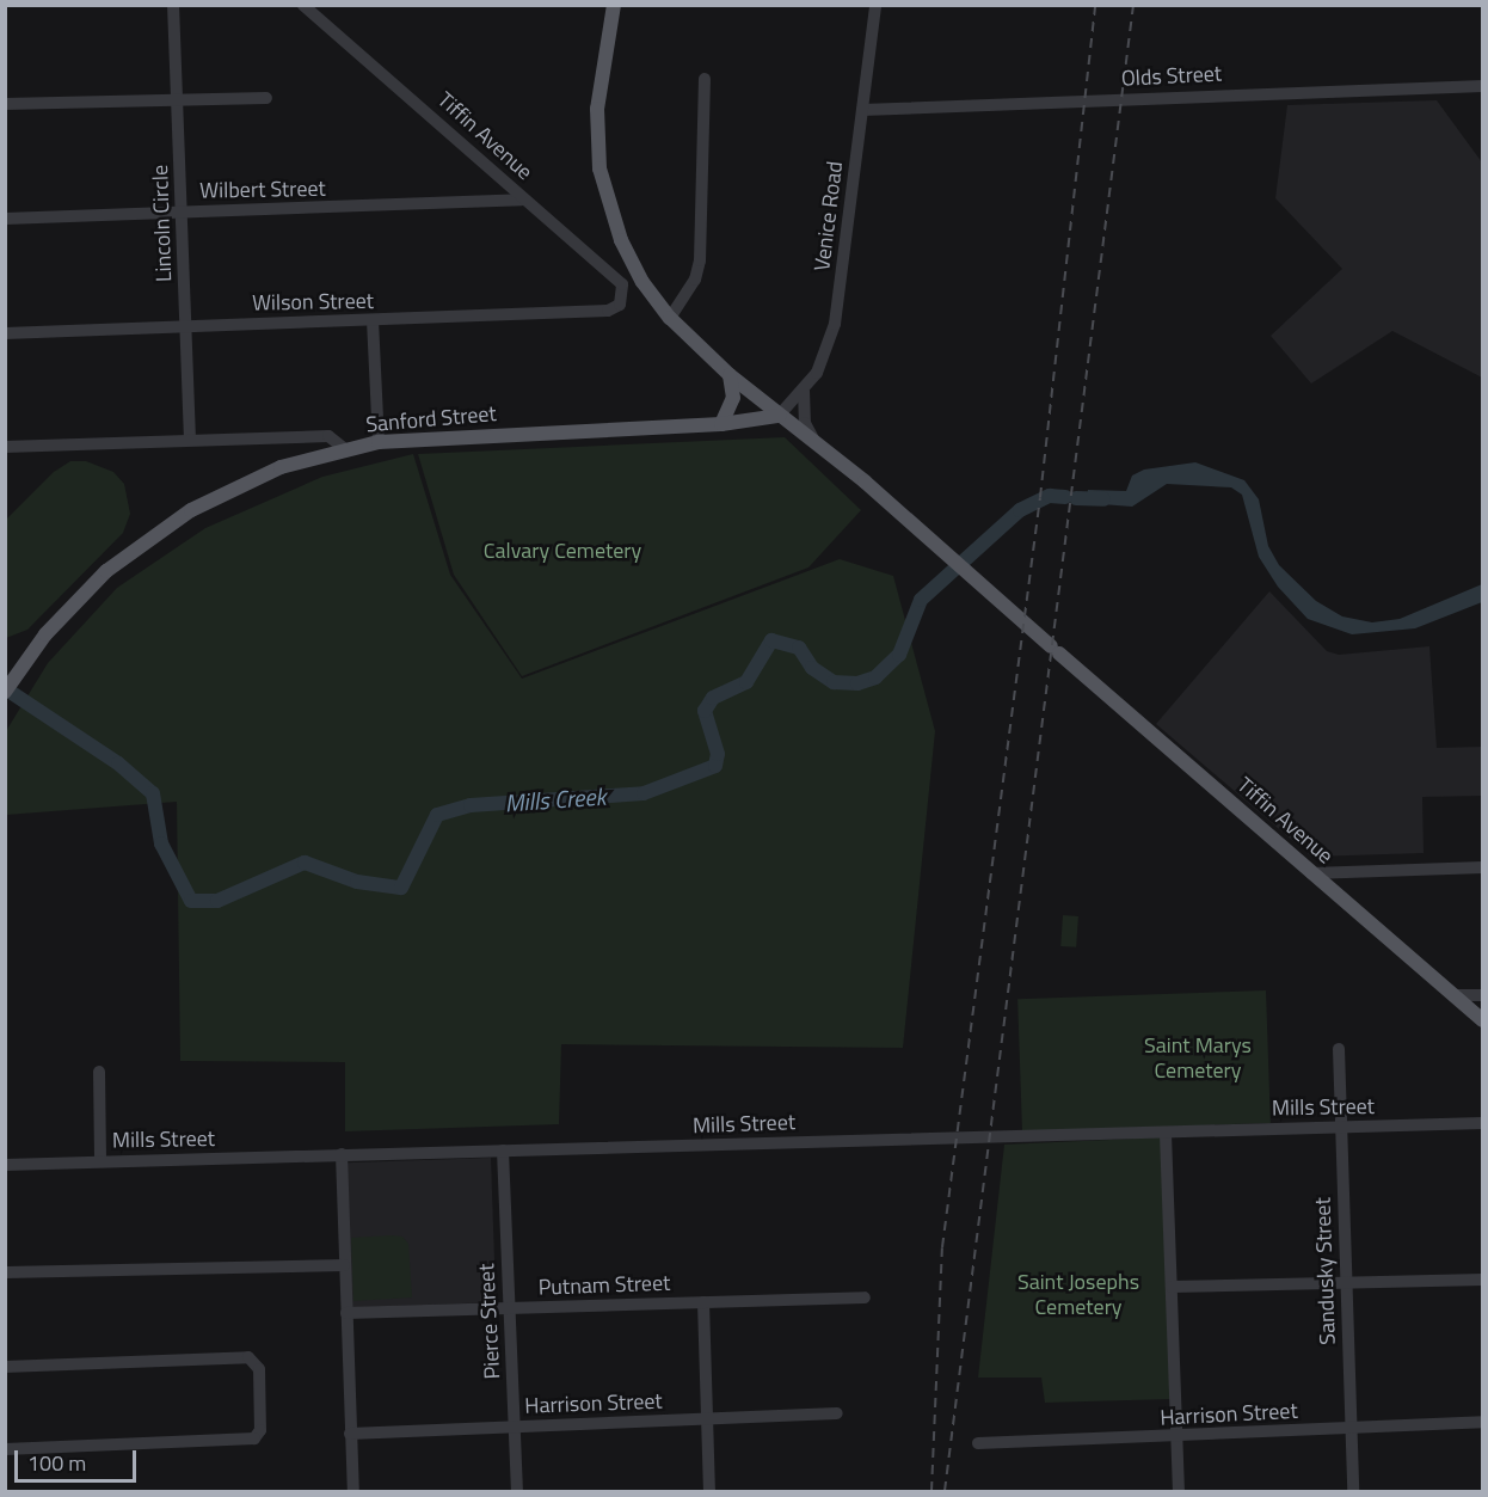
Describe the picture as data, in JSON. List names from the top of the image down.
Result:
{
  "streets": {
    "main road": ["Tiffin Avenue", "Sanford Street"],
    "street": [
      "Olds Street",
      "Wilbert Street",
      "Venice Road",
      "Lincoln Circle",
      "Wilson Street",
      "Mills Street",
      "Sandusky Street",
      "Putnam Street",
      "Pierce Street",
      "Harrison Street"
    ]
  },
  "crossings": [
    ["Olds Street", "Venice Road"],
    ["Tiffin Avenue", "Wilbert Street"],
    ["Tiffin Avenue", "Venice Road"],
    ["Tiffin Avenue", "Wilson Street"],
    ["Tiffin Avenue", "Sanford Street"],
    ["Wilbert Street", "Lincoln Circle"],
    ["Venice Road", "Sanford Street"],
    ["Lincoln Circle", "Wilson Street"],
    ["Lincoln Circle", "Sanford Street"],
    ["Mills Street", "Sandusky Street"],
    ["Mills Street", "Pierce Street"],
    ["Sandusky Street", "Harrison Street"],
    ["Putnam Street", "Pierce Street"],
    ["Pierce Street", "Harrison Street"]
  ],
  "water": ["Mills Creek"],
  "parks": ["Calvary Cemetery", "Saint Marys Cemetery", "Saint Josephs Cemetery"],
  "scale_bar": "100 m"
}
